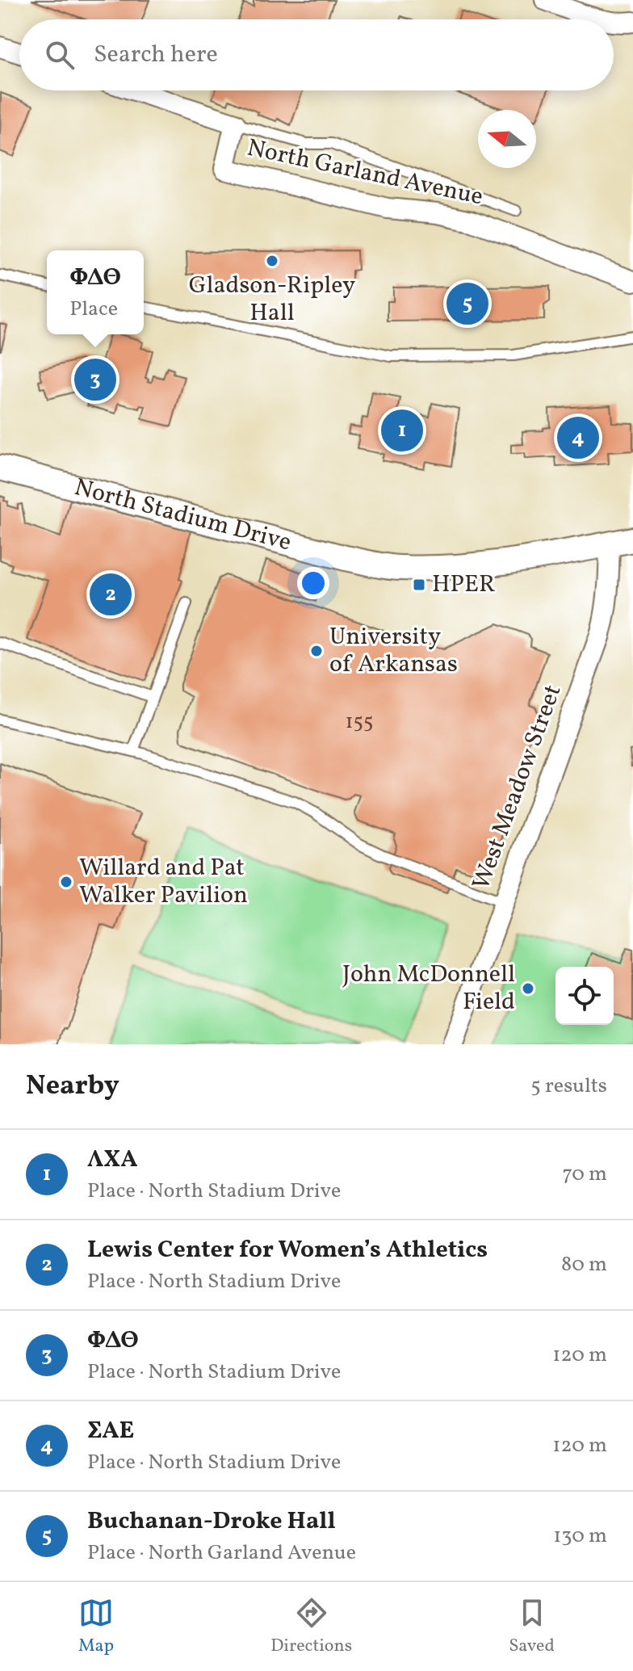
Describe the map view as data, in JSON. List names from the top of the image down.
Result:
{
  "streets": {
    "street": ["North Garland Avenue", "North Stadium Drive", "West Meadow Street"]
  },
  "crossings": [
    ["North Stadium Drive", "West Meadow Street"]
  ],
  "places": {
    "other": [
      "Gladson-Ripley Hall",
      "University of Arkansas",
      "Willard and Pat Walker Pavilion",
      "John McDonnell Field"
    ],
    "transit": ["HPER"]
  },
  "house_numbers": ["155"],
  "north": "left",
  "page": {
    "search": "Search here",
    "popup": ["ΦΔΘ", "Place"],
    "pins": [
      "5",
      "3",
      "1",
      "4",
      "2"
    ],
    "heading": ["Nearby", "5 results"],
    "list": [
      {
        "mark": "1",
        "name": "ΛΧΑ",
        "note": "Place · North Stadium Drive",
        "value": "70 m"
      },
      {
        "mark": "2",
        "name": "Lewis Center for Women’s Athletics",
        "note": "Place · North Stadium Drive",
        "value": "80 m"
      },
      {
        "mark": "3",
        "name": "ΦΔΘ",
        "note": "Place · North Stadium Drive",
        "value": "120 m"
      },
      {
        "mark": "4",
        "name": "ΣΑΕ",
        "note": "Place · North Stadium Drive",
        "value": "120 m"
      },
      {
        "mark": "5",
        "name": "Buchanan-Droke Hall",
        "note": "Place · North Garland Avenue",
        "value": "130 m"
      }
    ],
    "nav": ["Map", "Directions", "Saved"]
  }
}
